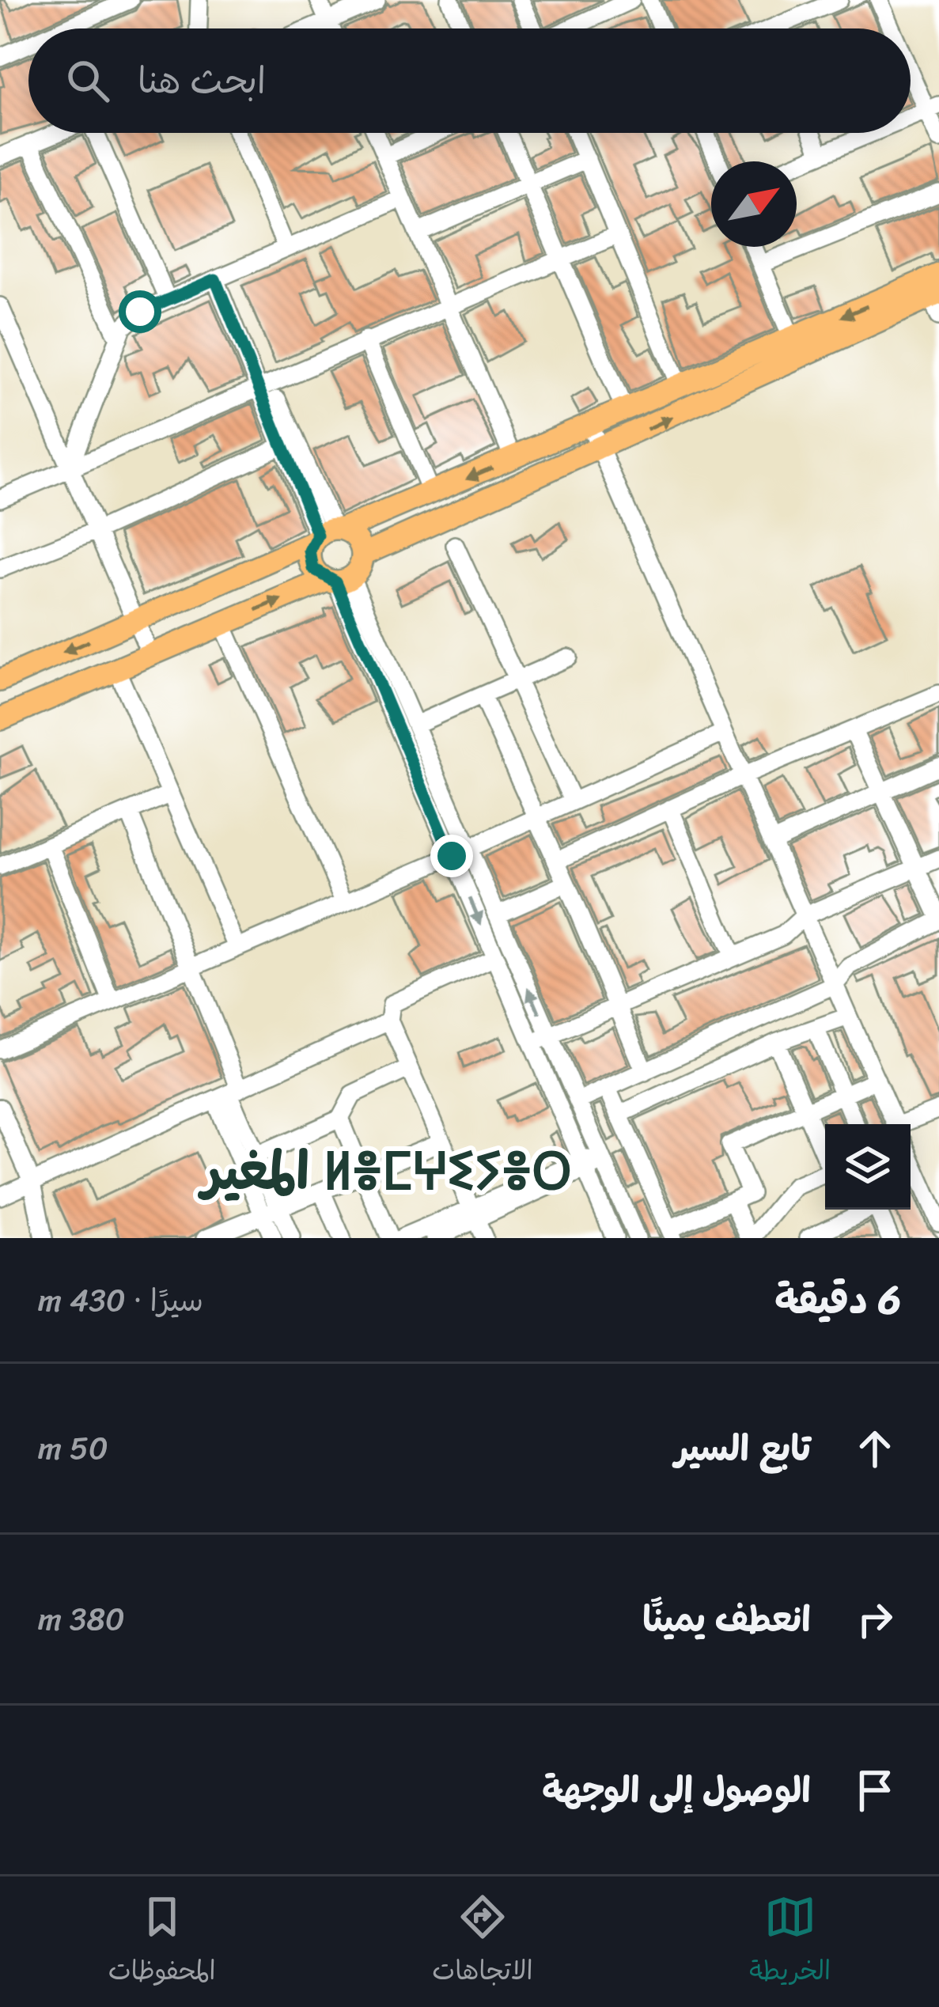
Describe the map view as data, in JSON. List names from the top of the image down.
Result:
{
  "districts": ["المغير ⵍⴻⵎⵖⵉⵢⴻⵔ"],
  "north": "top right",
  "page": {
    "search": "ابحث هنا",
    "heading": ["6 دقيقة", "سيرًا · 430 m"],
    "list": [
      ["تابع السير", "50 m"],
      ["انعطف يمينًا", "380 m"],
      "الوصول إلى الوجهة"
    ],
    "nav": ["الخريطة", "الاتجاهات", "المحفوظات"]
  }
}
